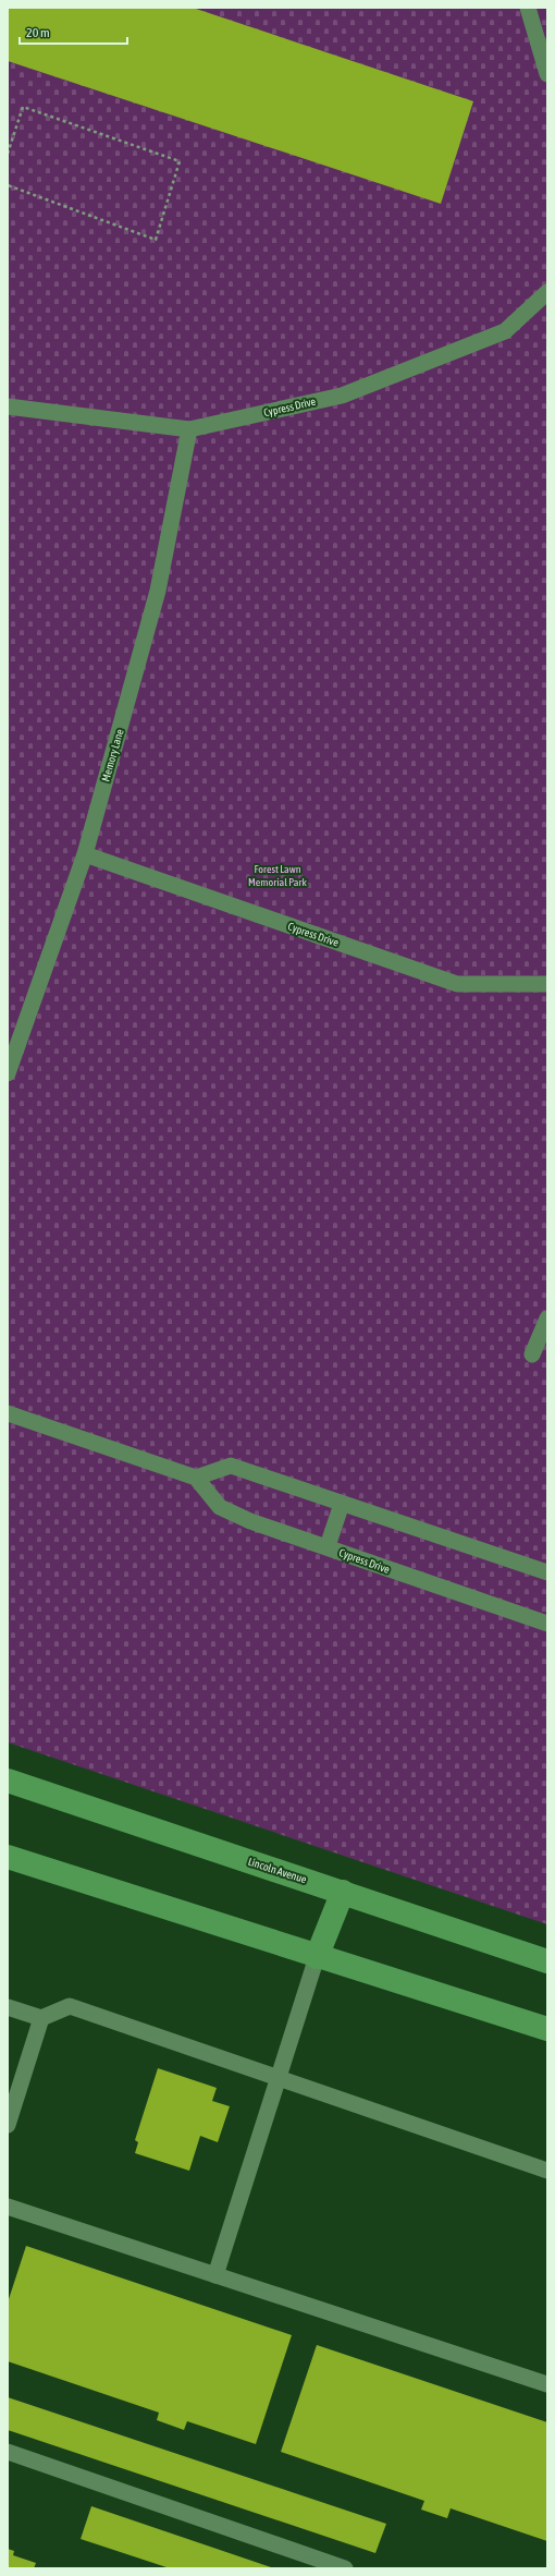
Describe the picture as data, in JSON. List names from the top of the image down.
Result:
{
  "streets": {
    "main road": ["Lincoln Avenue"],
    "lane": ["Cypress Drive", "Memory Lane"]
  },
  "crossings": [
    ["Cypress Drive", "Memory Lane"]
  ],
  "parks": ["Forest Lawn Memorial Park"],
  "scale_bar": "20 m"
}
